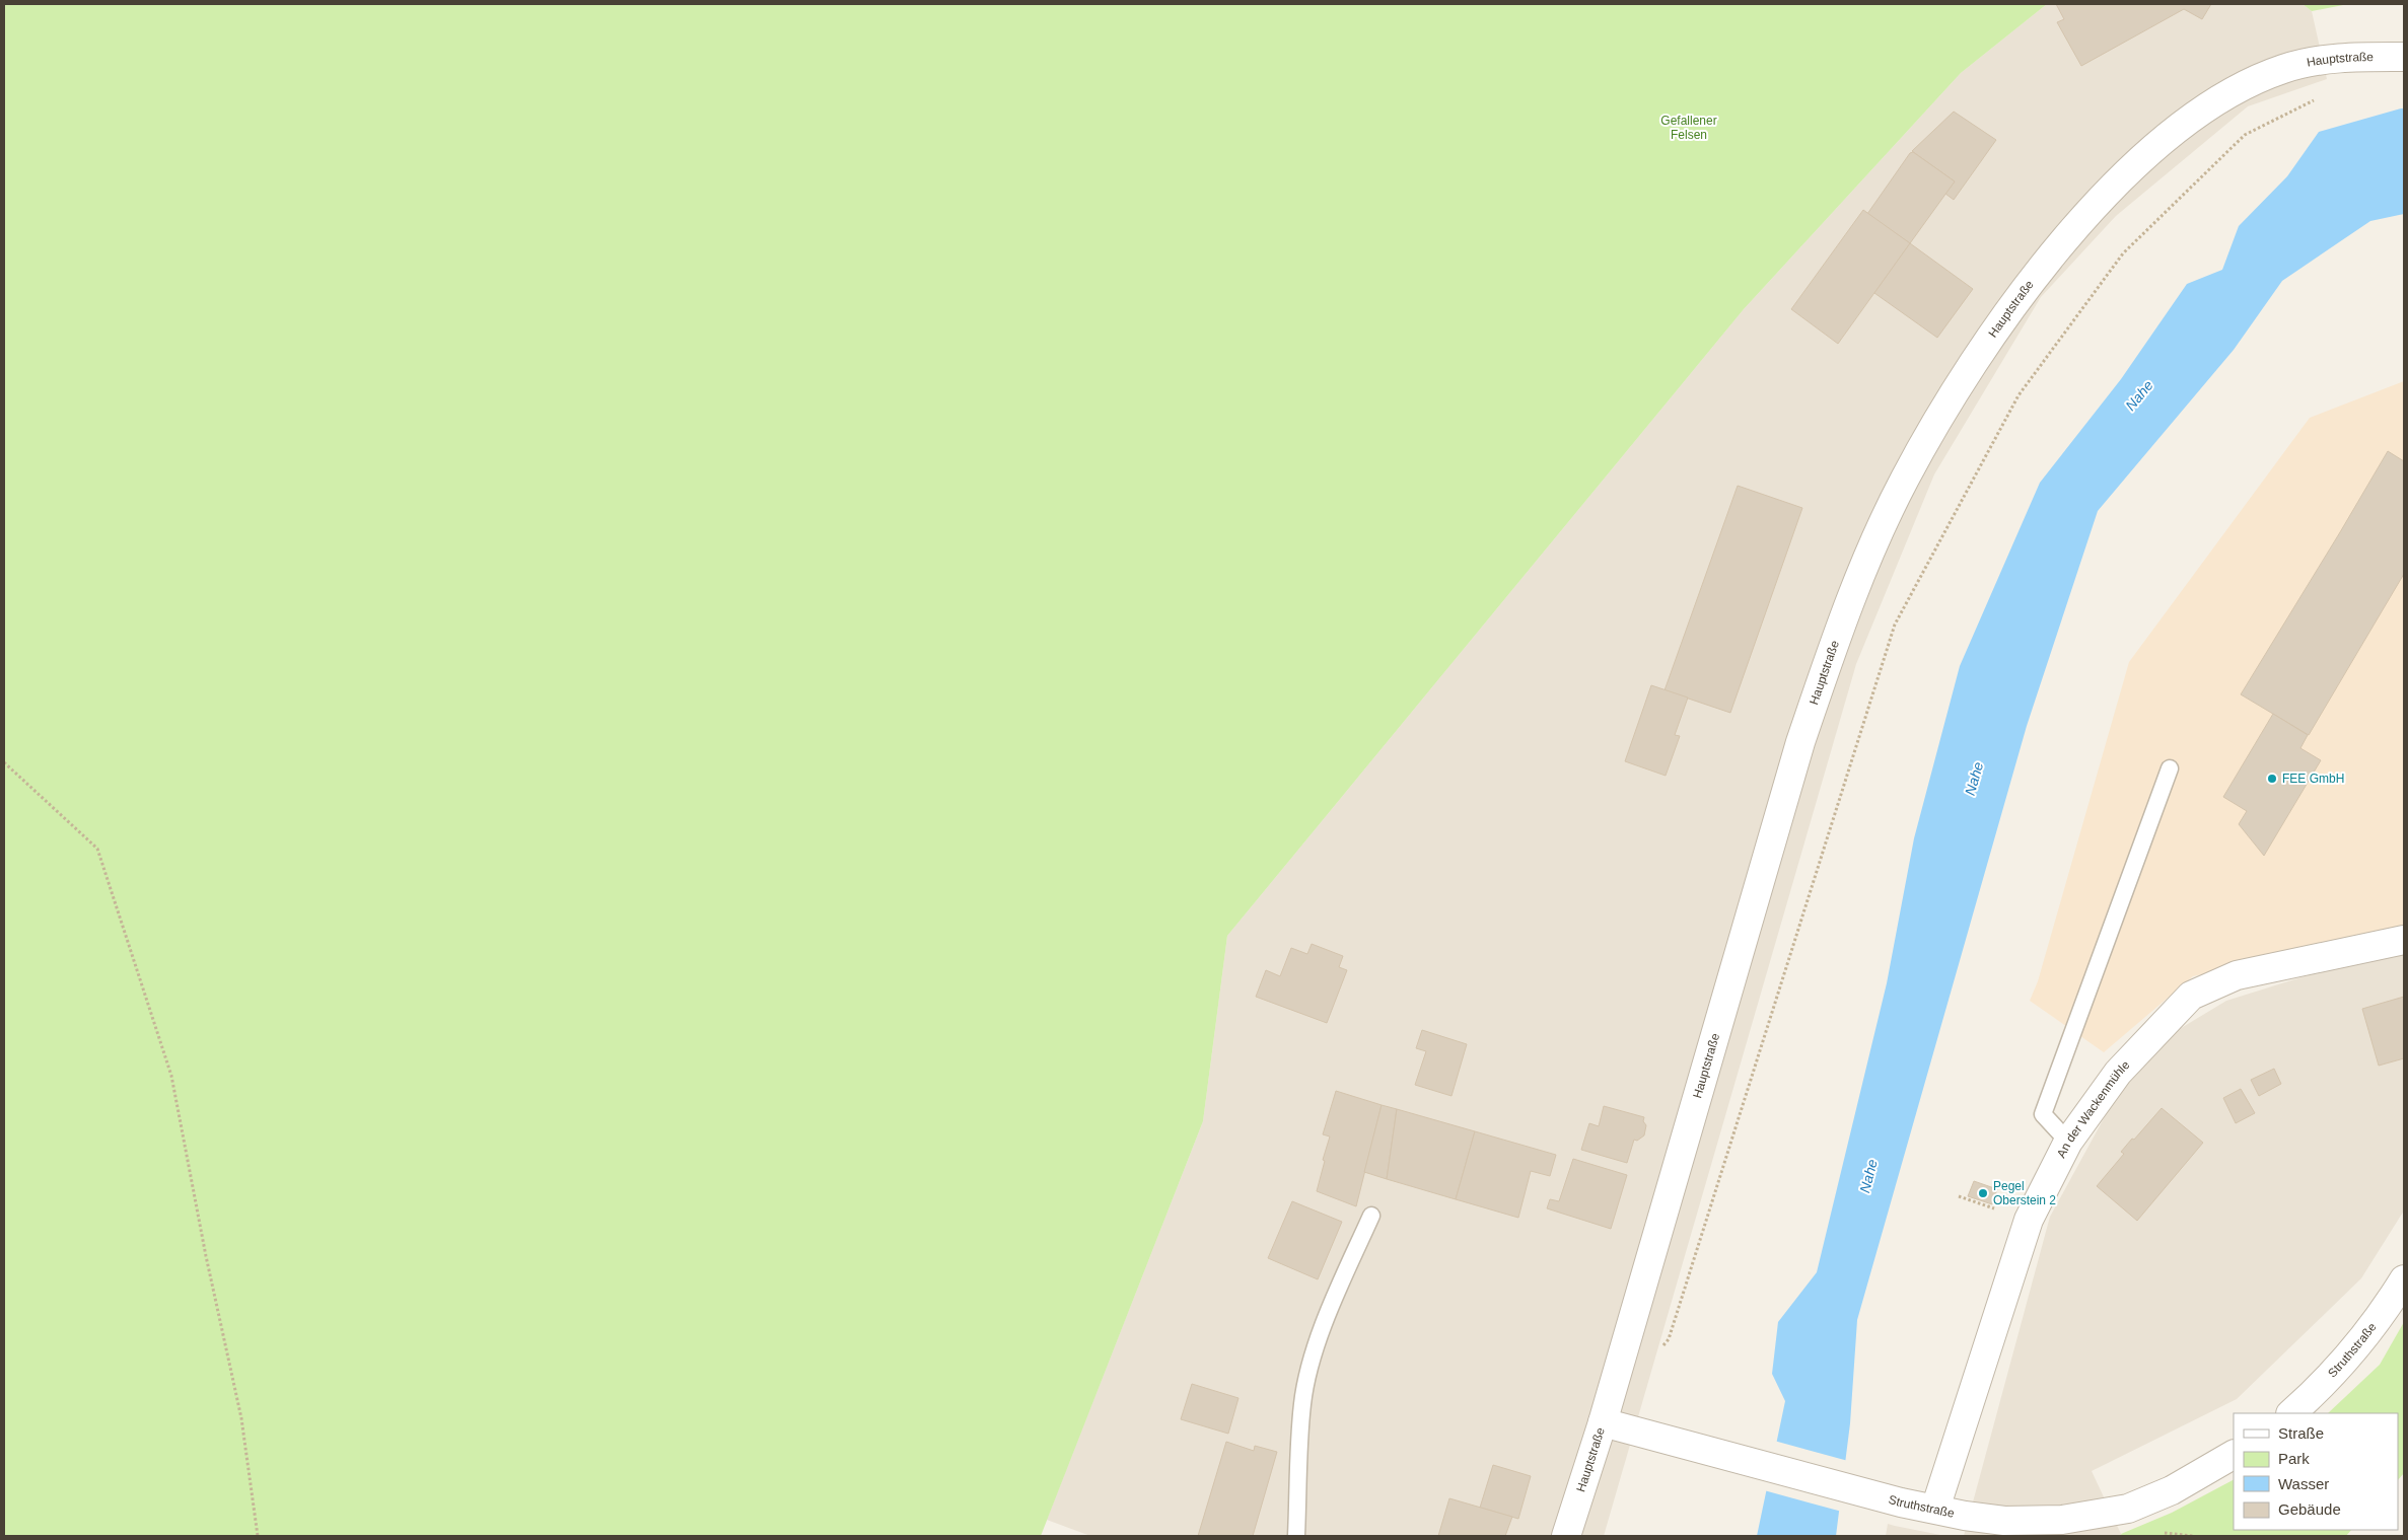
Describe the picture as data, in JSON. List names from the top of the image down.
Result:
{
  "streets": {
    "street": ["Hauptstraße", "An der Wackenmühle", "Struthstraße"]
  },
  "crossings": [
    ["Hauptstraße", "Struthstraße"],
    ["An der Wackenmühle", "Struthstraße"]
  ],
  "water": ["Nahe"],
  "parks": ["Gefallener Felsen"],
  "places": ["FEE GmbH", "Pegel Oberstein 2"],
  "legend": [
    "Straße",
    "Park",
    "Wasser",
    "Gebäude"
  ]
}
